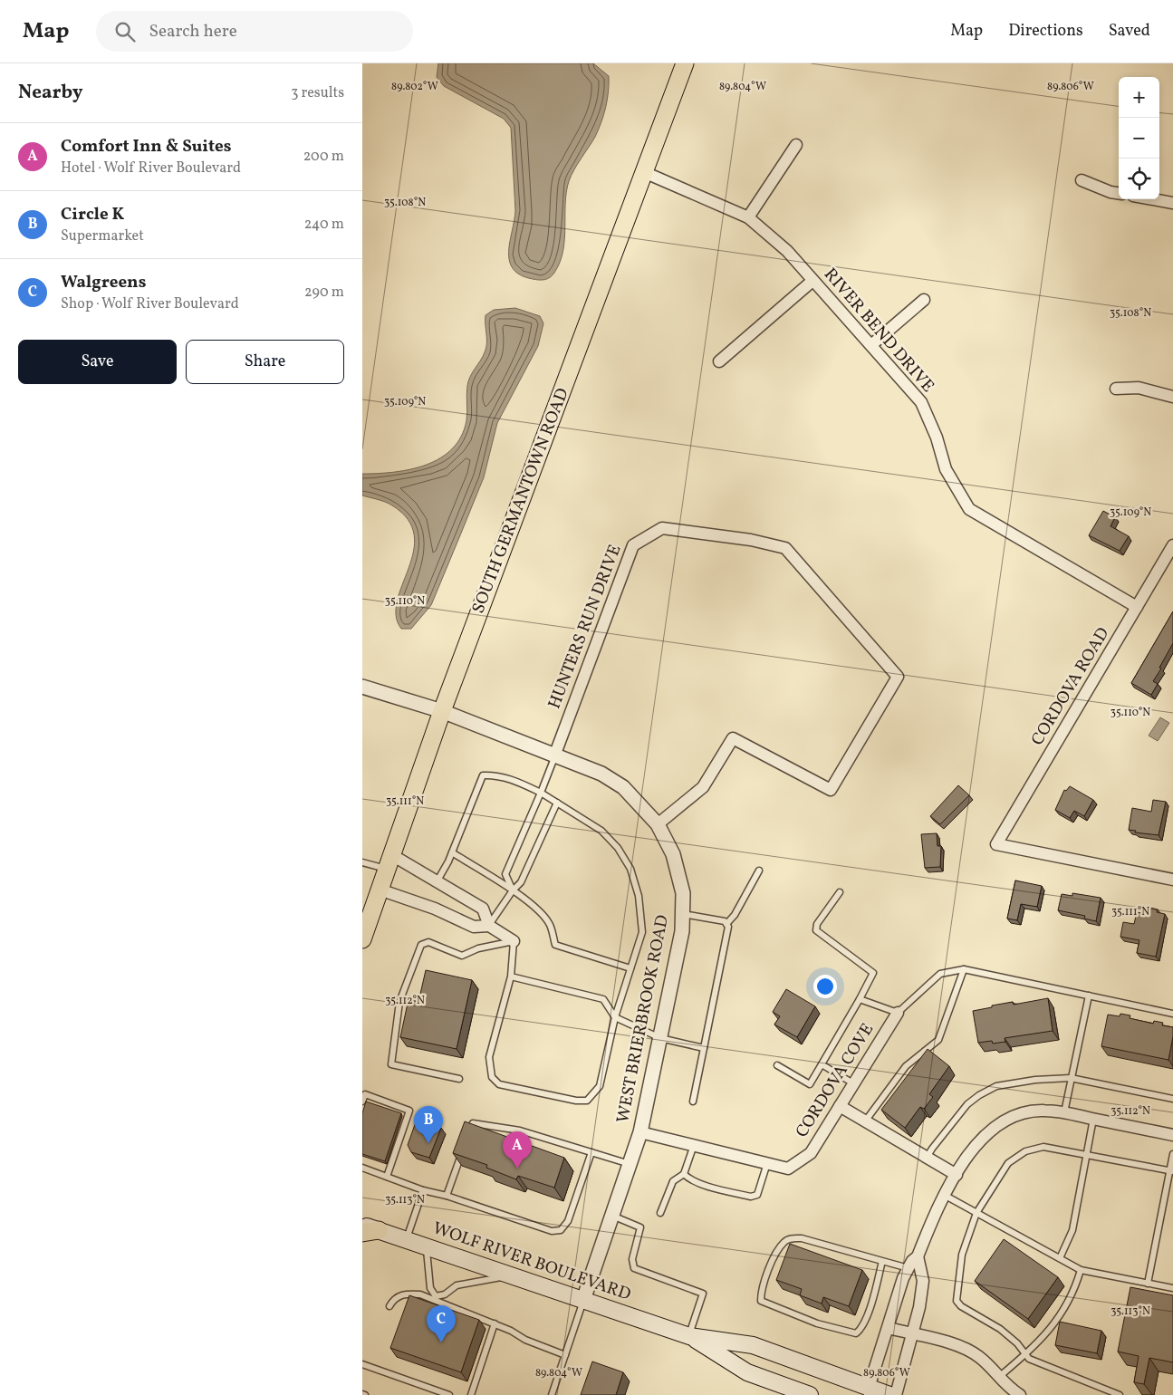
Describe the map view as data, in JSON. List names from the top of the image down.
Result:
{
  "streets": {
    "main road": ["SOUTH GERMANTOWN ROAD", "WOLF RIVER BOULEVARD"],
    "street": [
      "RIVER BEND DRIVE",
      "HUNTERS RUN DRIVE",
      "CORDOVA ROAD",
      "WEST BRIERBROOK ROAD",
      "CORDOVA COVE"
    ]
  },
  "crossings": [
    ["RIVER BEND DRIVE", "SOUTH GERMANTOWN ROAD"],
    ["RIVER BEND DRIVE", "CORDOVA ROAD"],
    ["SOUTH GERMANTOWN ROAD", "WEST BRIERBROOK ROAD"],
    ["HUNTERS RUN DRIVE", "WEST BRIERBROOK ROAD"],
    ["WEST BRIERBROOK ROAD", "CORDOVA COVE"],
    ["WEST BRIERBROOK ROAD", "WOLF RIVER BOULEVARD"]
  ],
  "page": {
    "header": "Map",
    "search": "Search here",
    "nav": ["Map", "Directions", "Saved"],
    "heading": ["Nearby", "3 results"],
    "map_buttons": ["+", "−"],
    "list": [
      {
        "mark": "A",
        "name": "Comfort Inn & Suites",
        "note": "Hotel · Wolf River Boulevard",
        "value": "200 m"
      },
      {
        "mark": "B",
        "name": "Circle K",
        "note": "Supermarket",
        "value": "240 m"
      },
      {
        "mark": "C",
        "name": "Walgreens",
        "note": "Shop · Wolf River Boulevard",
        "value": "290 m"
      }
    ],
    "buttons": ["Save", "Share"],
    "pins": ["B", "A", "C"]
  },
  "coordinates": [
    "89.802°W",
    "89.804°W",
    "89.806°W",
    "35.108°N",
    "35.109°N",
    "35.110°N",
    "35.111°N",
    "35.112°N",
    "35.113°N"
  ]
}
